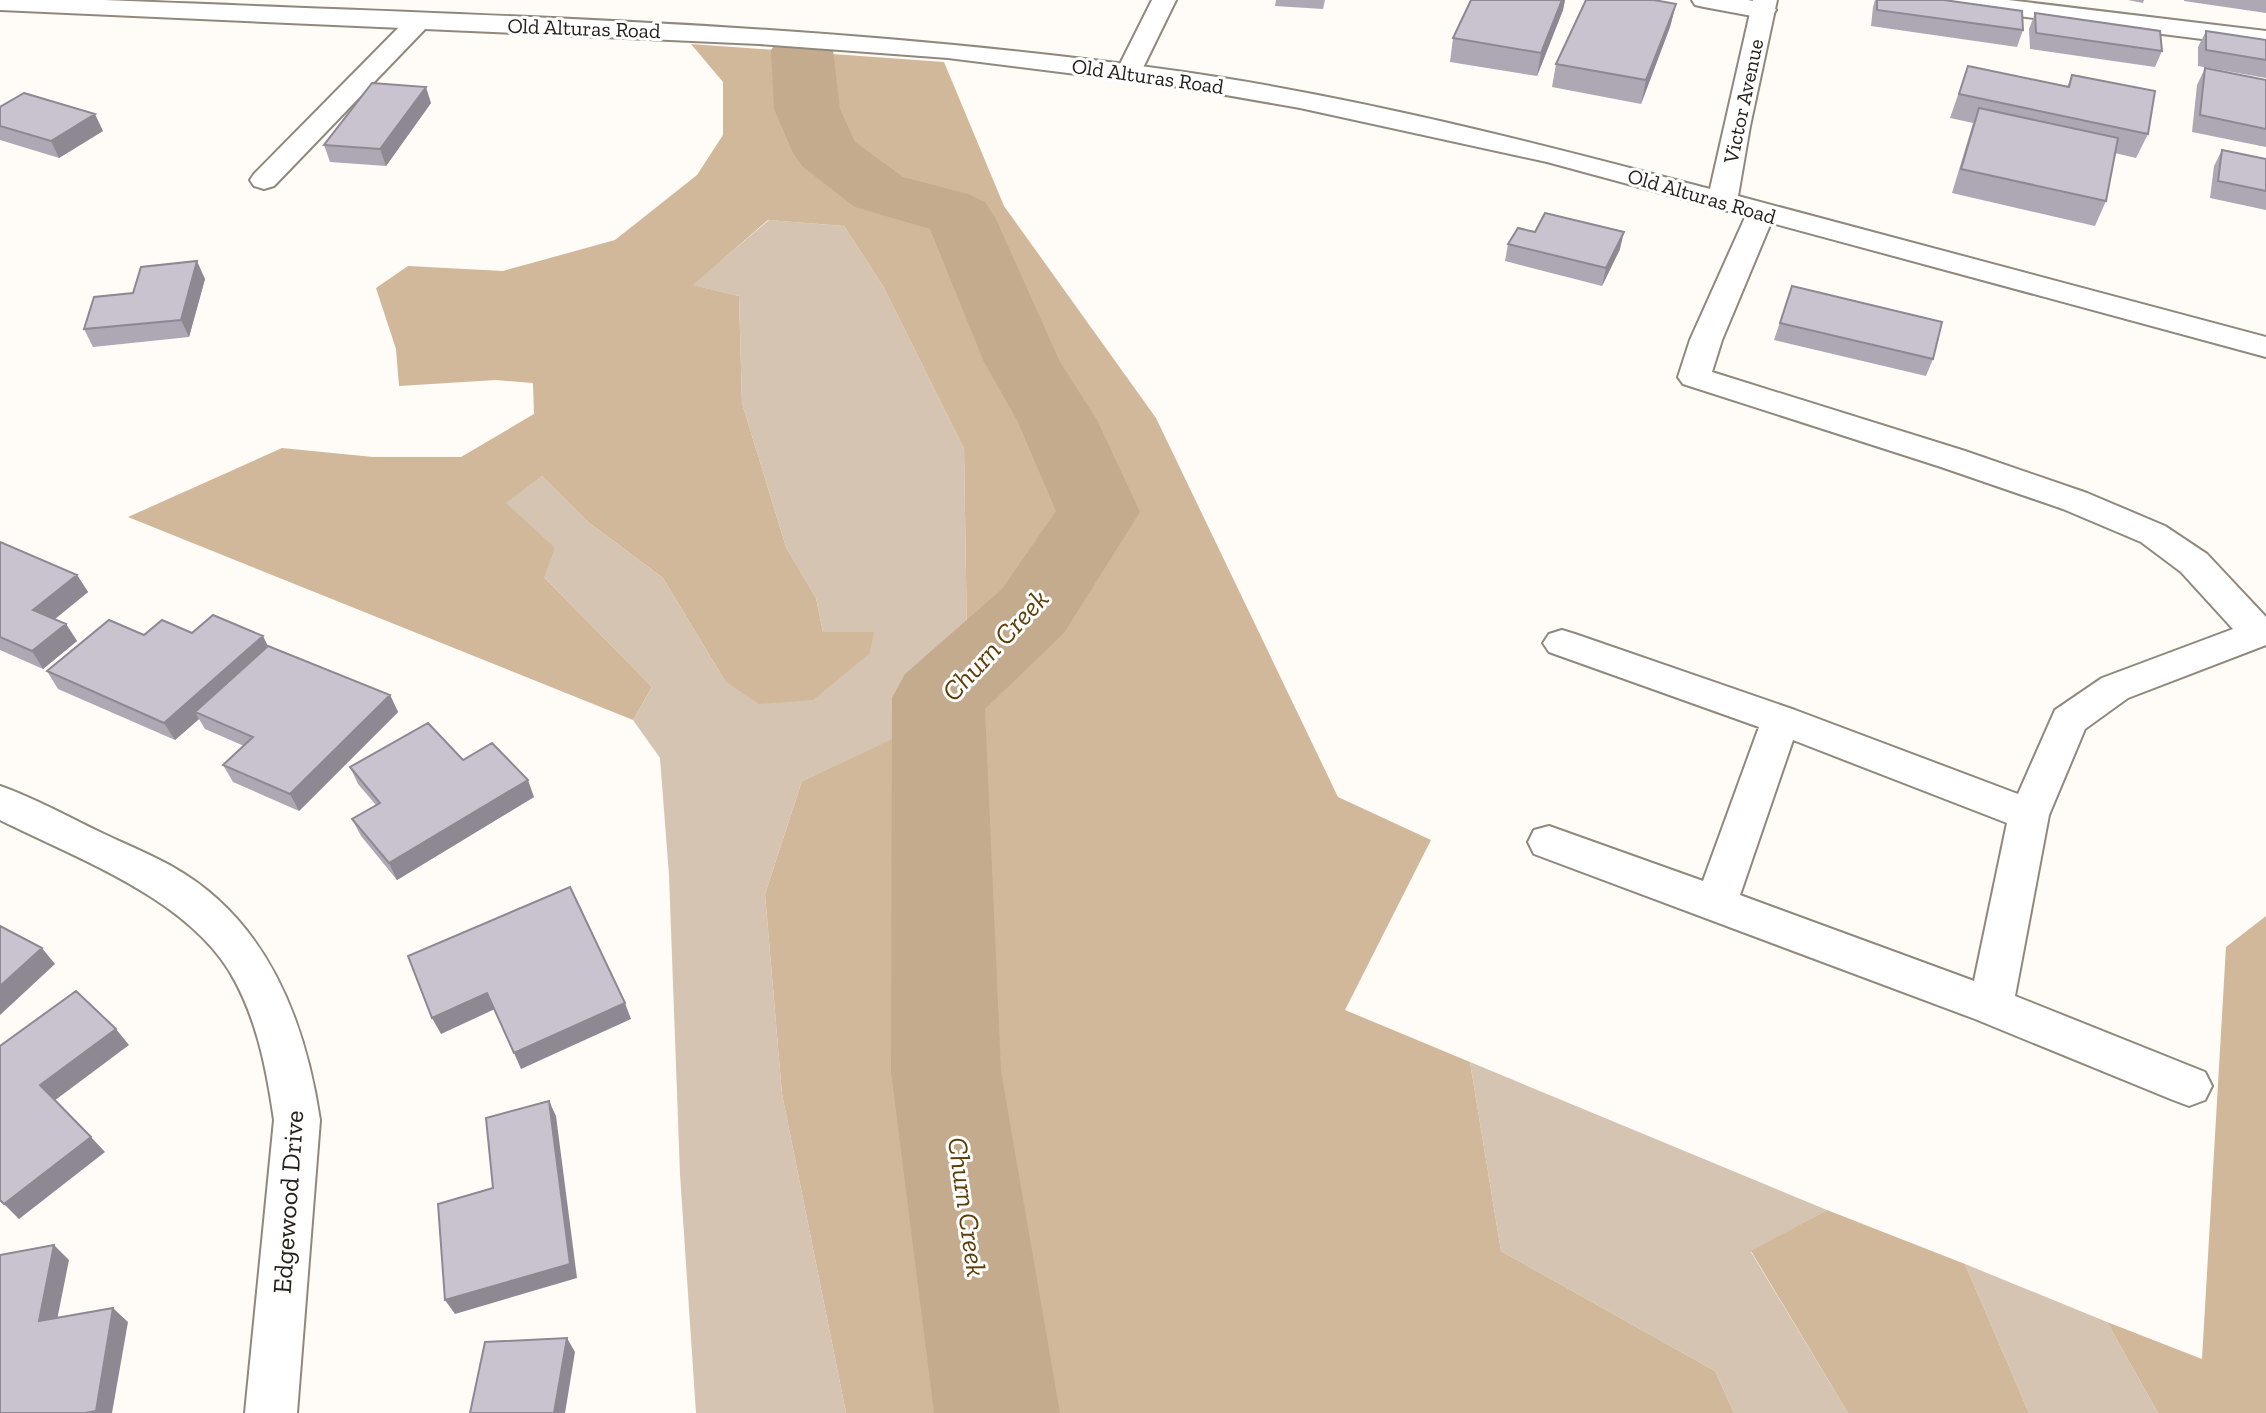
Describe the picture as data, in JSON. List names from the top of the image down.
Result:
{
  "streets": {
    "street": ["Old Alturas Road", "Victor Avenue", "Edgewood Drive"]
  },
  "crossings": [
    ["Old Alturas Road", "Victor Avenue"]
  ],
  "water": ["Churn Creek"]
}
